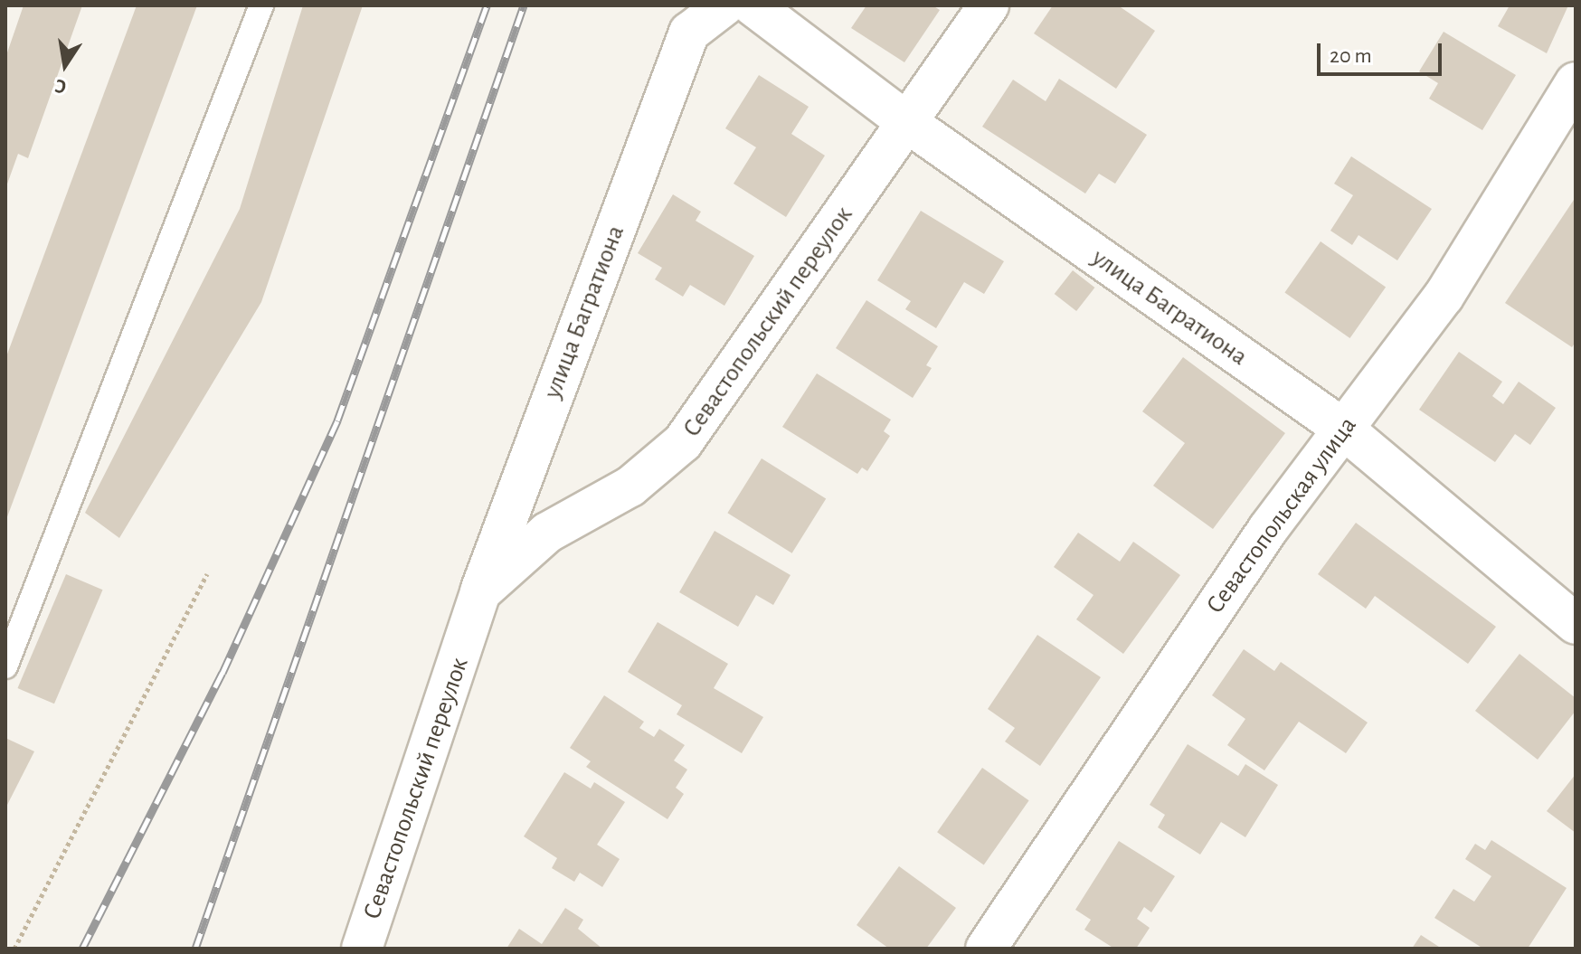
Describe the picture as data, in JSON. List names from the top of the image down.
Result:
{
  "streets": {
    "street": ["улица Багратиона", "Севастопольский переулок", "Севастопольская улица"]
  },
  "crossings": [
    ["улица Багратиона", "Севастопольский переулок"],
    ["улица Багратиона", "Севастопольская улица"]
  ],
  "scale_bar": "20 m",
  "north": "bottom"
}
